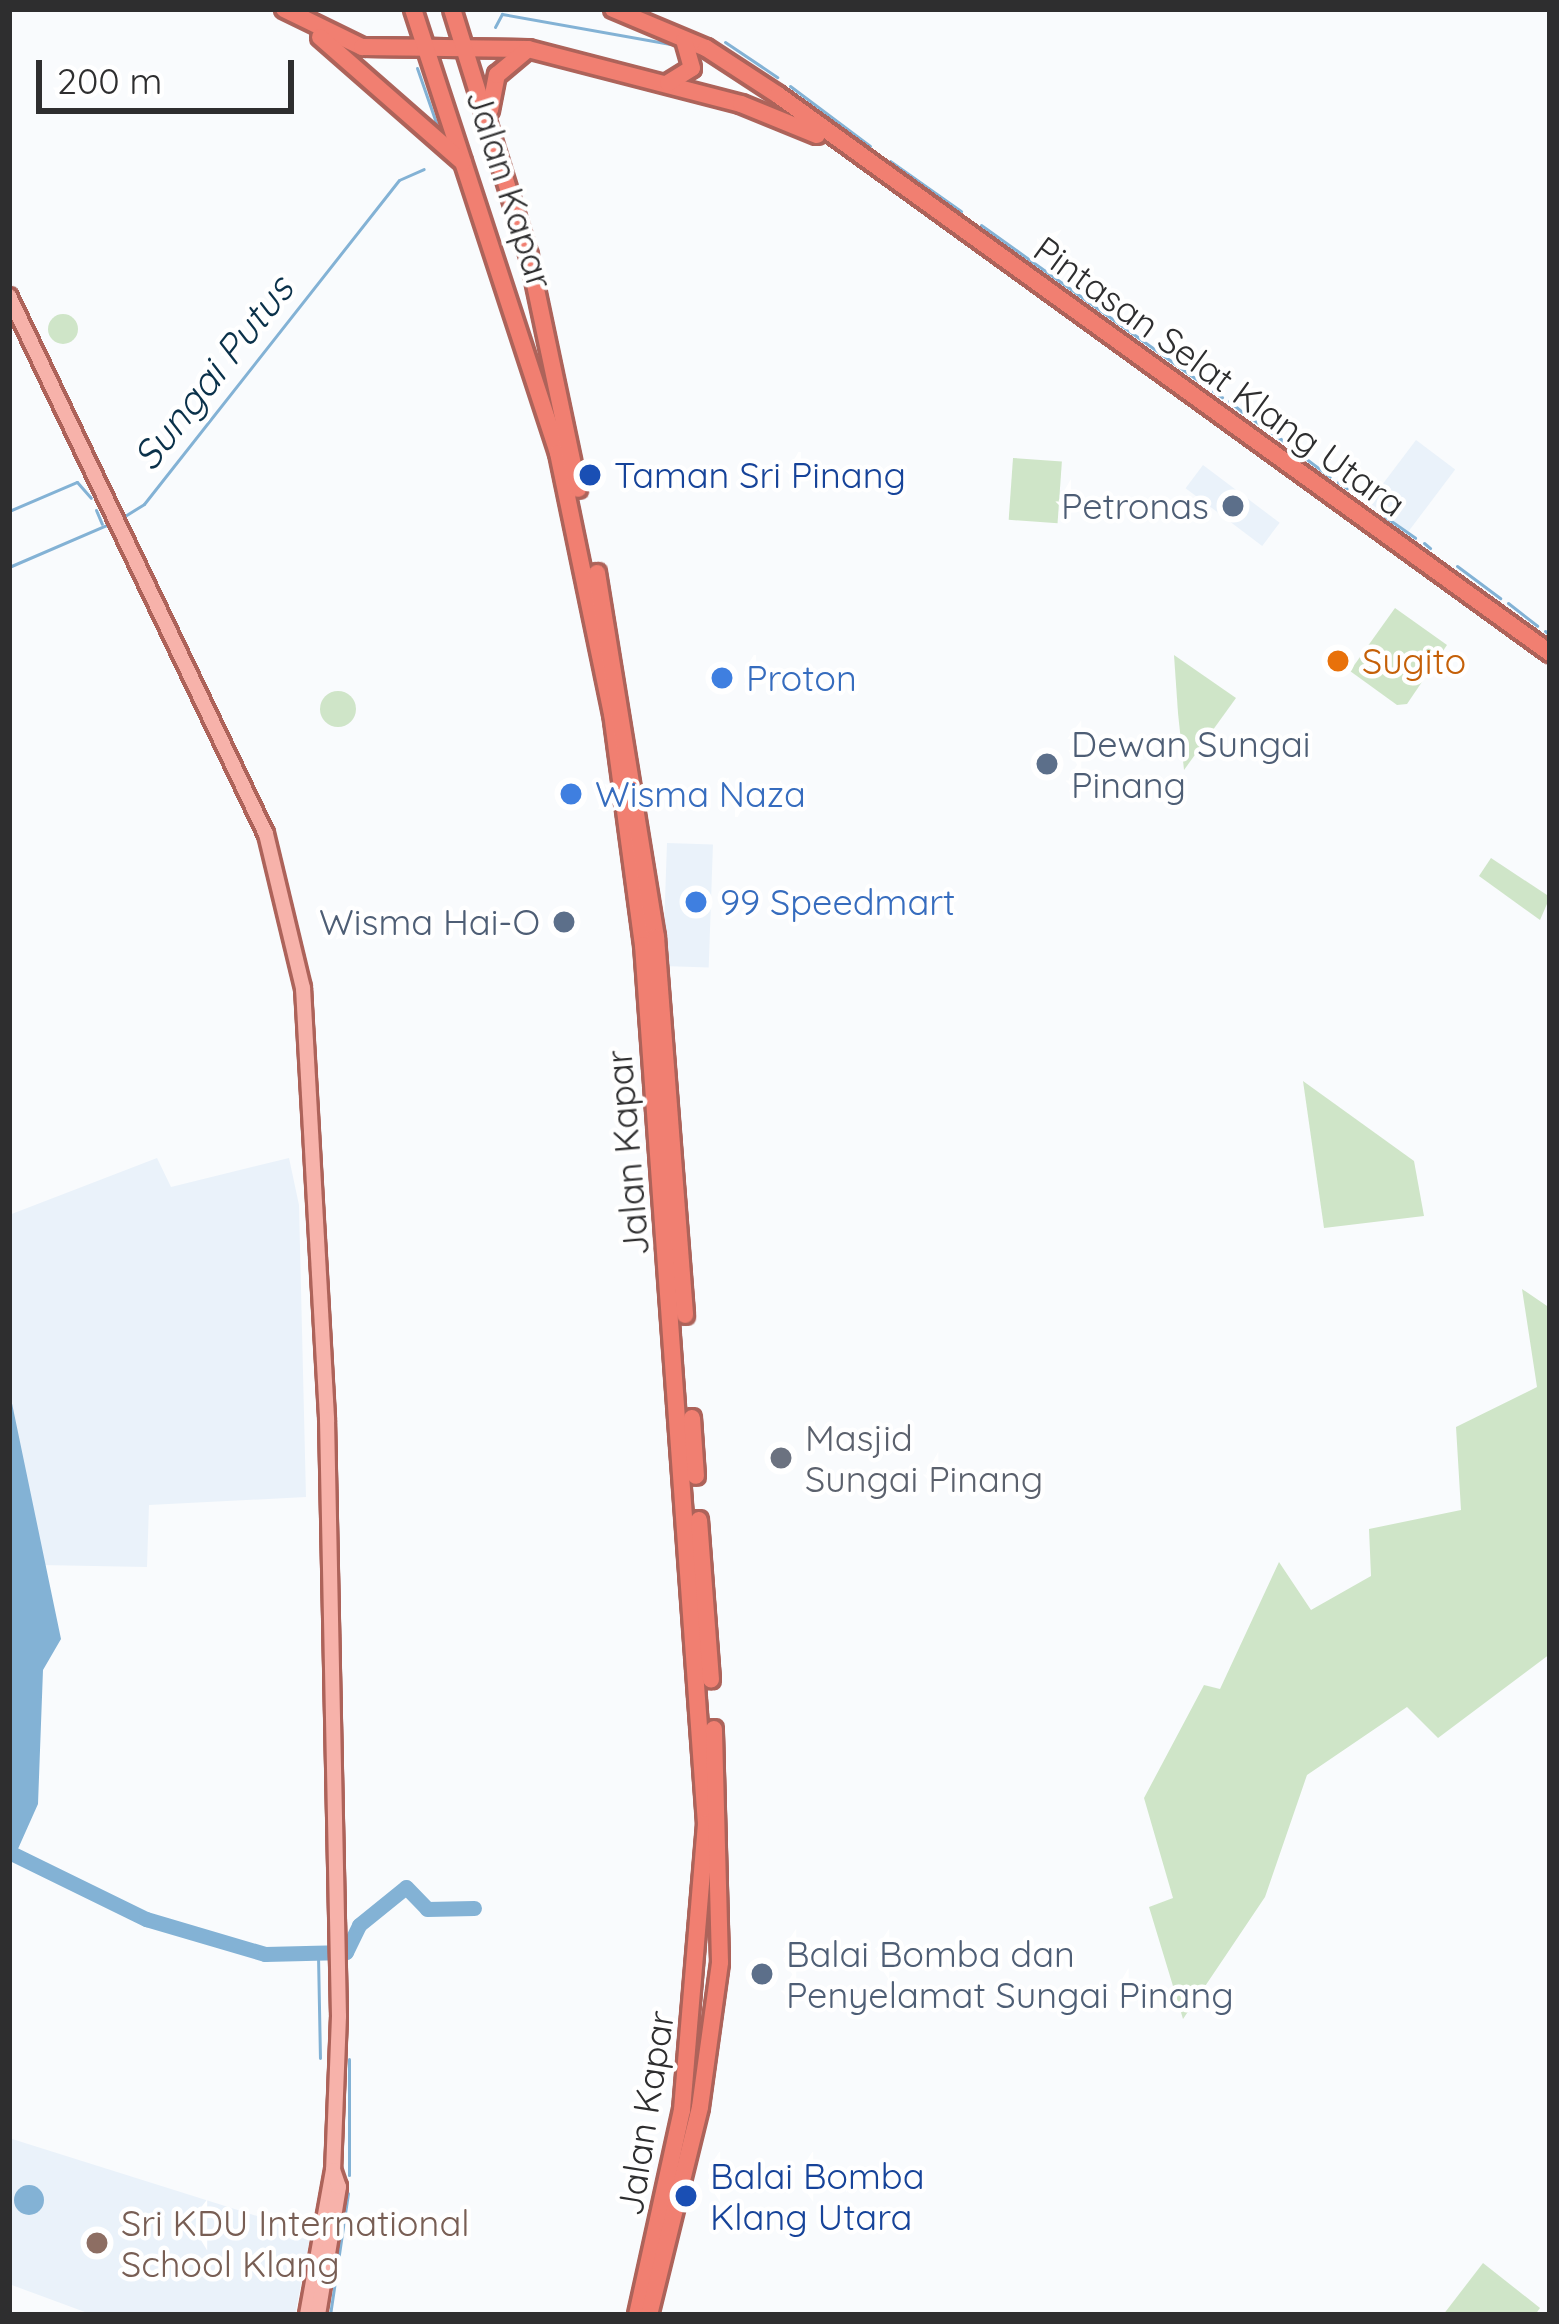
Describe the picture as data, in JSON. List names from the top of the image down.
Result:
{
  "streets": {
    "highway": ["Jalan Kapar", "Pintasan Selat Klang Utara"]
  },
  "crossings": [
    ["Jalan Kapar", "Pintasan Selat Klang Utara"]
  ],
  "water": ["Sungai Putus"],
  "places": [
    "Taman Sri Pinang",
    "Petronas",
    "Sugito",
    "Proton",
    "Dewan Sungai Pinang",
    "Wisma Naza",
    "99 Speedmart",
    "Wisma Hai-O",
    "Masjid Sungai Pinang",
    "Balai Bomba dan Penyelamat Sungai Pinang",
    "Balai Bomba Klang Utara",
    "Sri KDU International School Klang"
  ],
  "scale_bar": "200 m"
}
